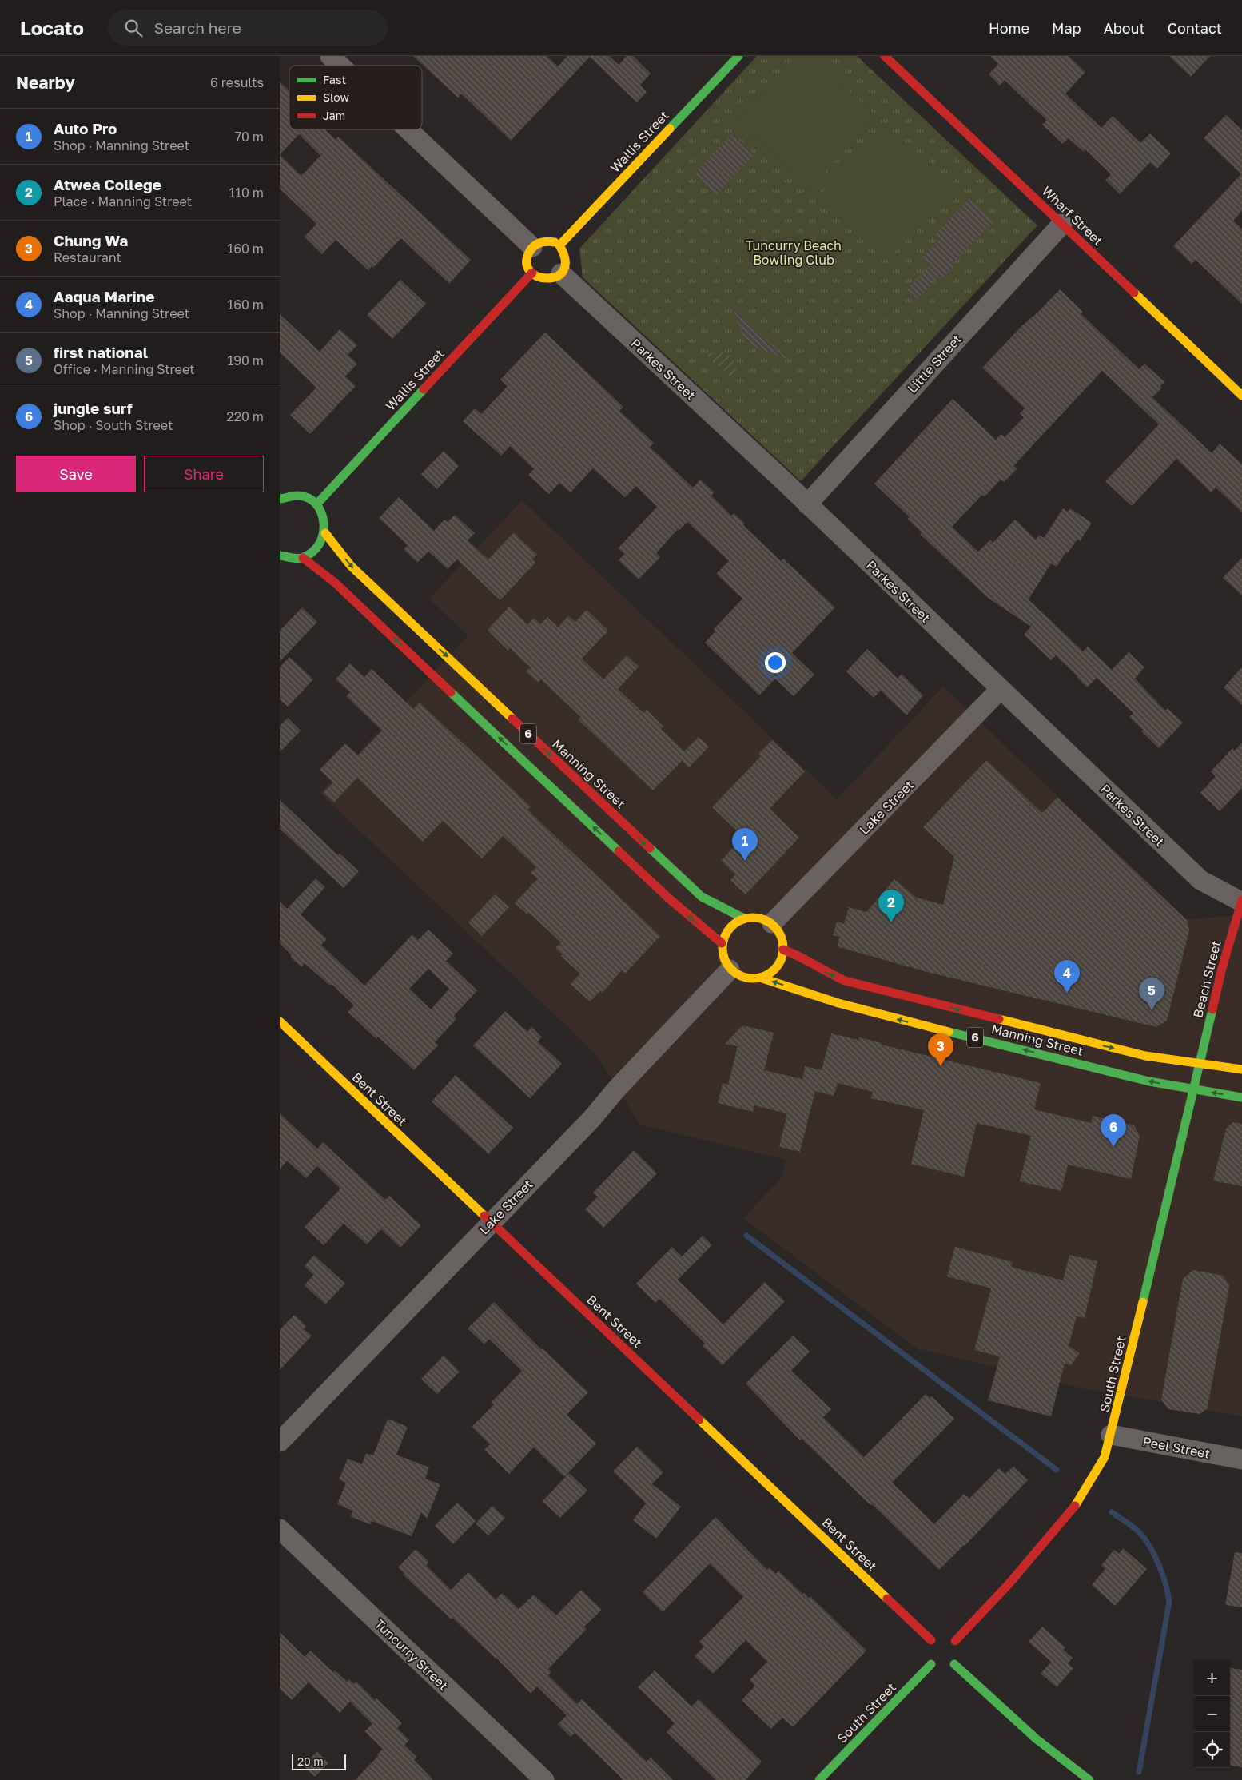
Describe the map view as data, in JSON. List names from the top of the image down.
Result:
{
  "streets": {
    "street": [
      "Wallis Street",
      "Wharf Street",
      "Little Street",
      "Parkes Street",
      "6",
      "Manning Street",
      "Lake Street",
      "Beach Street",
      "Bent Street",
      "South Street",
      "Peel Street",
      "Tuncurry Street"
    ]
  },
  "crossings": [
    ["Wallis Street", "Parkes Street"],
    ["Wallis Street", "6"],
    ["Wharf Street", "Little Street"],
    ["Little Street", "Parkes Street"],
    ["Parkes Street", "Lake Street"],
    ["Parkes Street", "Beach Street"],
    ["6", "Manning Street"],
    ["6", "Lake Street"],
    ["Manning Street", "Lake Street"],
    ["Manning Street", "Beach Street"],
    ["Manning Street", "South Street"],
    ["Lake Street", "Bent Street"],
    ["Beach Street", "South Street"],
    ["Bent Street", "South Street"],
    ["South Street", "Peel Street"]
  ],
  "parks": ["Tuncurry Beach Bowling Club"],
  "legend": ["Fast", "Slow", "Jam"],
  "scale_bar": "20 m",
  "page": {
    "header": "Locato",
    "search": "Search here",
    "nav": [
      "Home",
      "Map",
      "About",
      "Contact"
    ],
    "heading": ["Nearby", "6 results"],
    "list": [
      {
        "mark": "1",
        "name": "Auto Pro",
        "note": "Shop · Manning Street",
        "value": "70 m"
      },
      {
        "mark": "2",
        "name": "Atwea College",
        "note": "Place · Manning Street",
        "value": "110 m"
      },
      {
        "mark": "3",
        "name": "Chung Wa",
        "note": "Restaurant",
        "value": "160 m"
      },
      {
        "mark": "4",
        "name": "Aaqua Marine",
        "note": "Shop · Manning Street",
        "value": "160 m"
      },
      {
        "mark": "5",
        "name": "first national",
        "note": "Office · Manning Street",
        "value": "190 m"
      },
      {
        "mark": "6",
        "name": "jungle surf",
        "note": "Shop · South Street",
        "value": "220 m"
      }
    ],
    "buttons": ["Save", "Share"],
    "pins": [
      "1",
      "2",
      "4",
      "5",
      "3",
      "6"
    ],
    "map_buttons": ["+", "−"],
    "scale": "20 m"
  }
}
